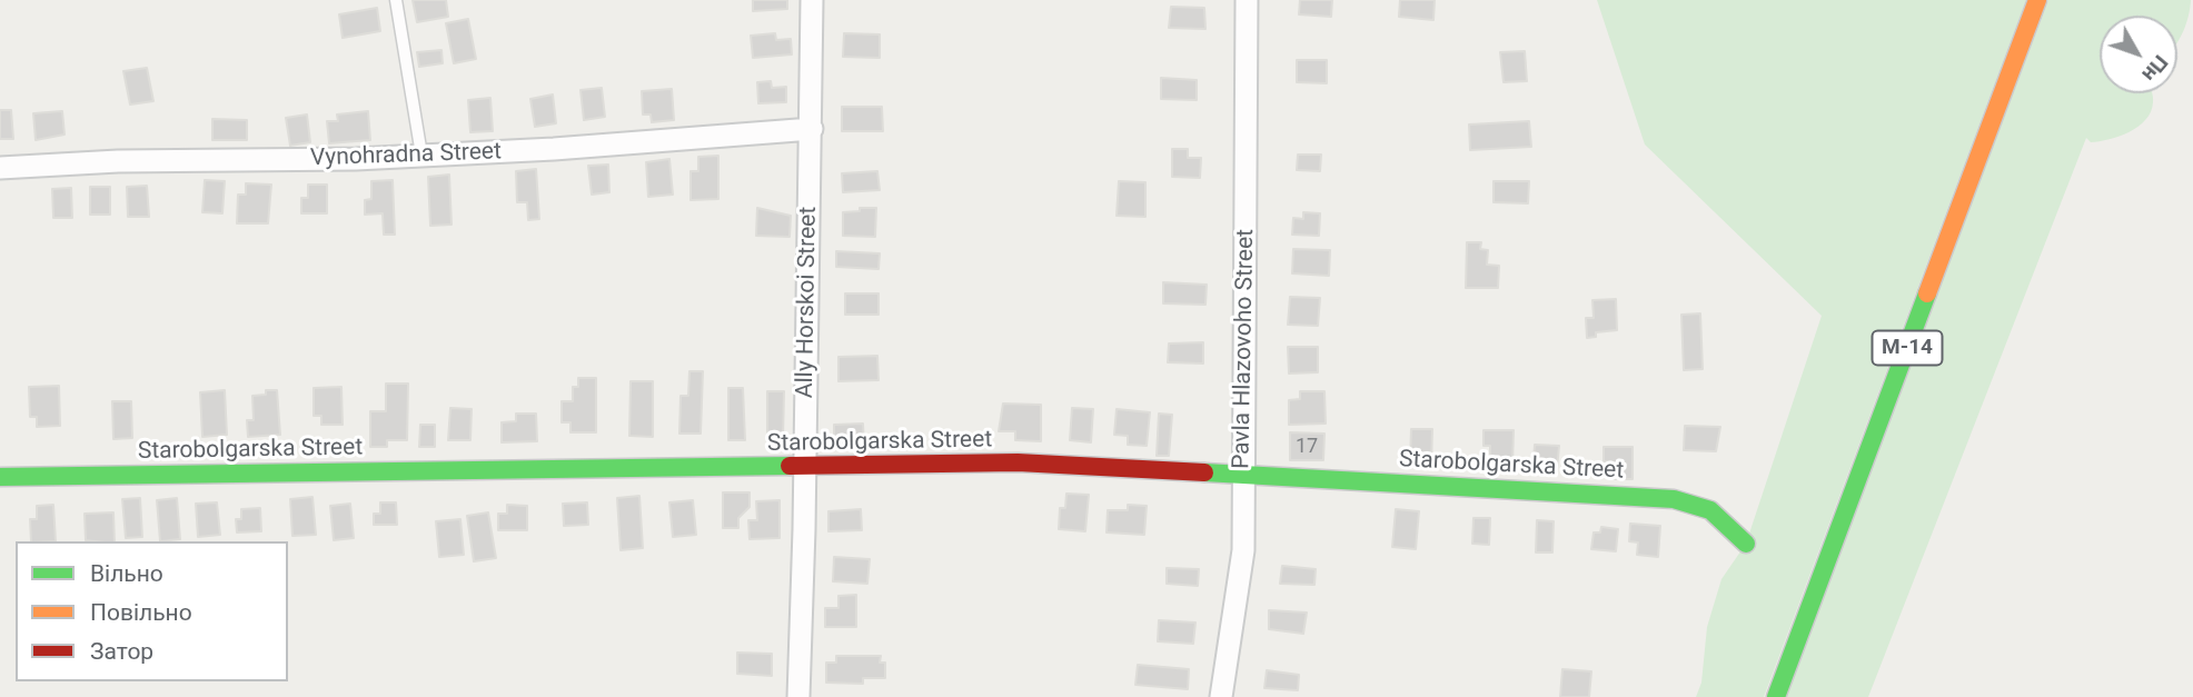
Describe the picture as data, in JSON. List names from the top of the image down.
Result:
{
  "streets": {
    "main road": ["М-14", "Starobolgarska Street"],
    "street": ["Vynohradna Street", "Ally Horskoi Street", "Pavla Hlazovoho Street"]
  },
  "crossings": [
    ["Vynohradna Street", "Ally Horskoi Street"],
    ["Ally Horskoi Street", "Starobolgarska Street"],
    ["Pavla Hlazovoho Street", "Starobolgarska Street"]
  ],
  "house_numbers": ["17"],
  "legend": ["Вільно", "Повільно", "Затор"],
  "north": "bottom right"
}
